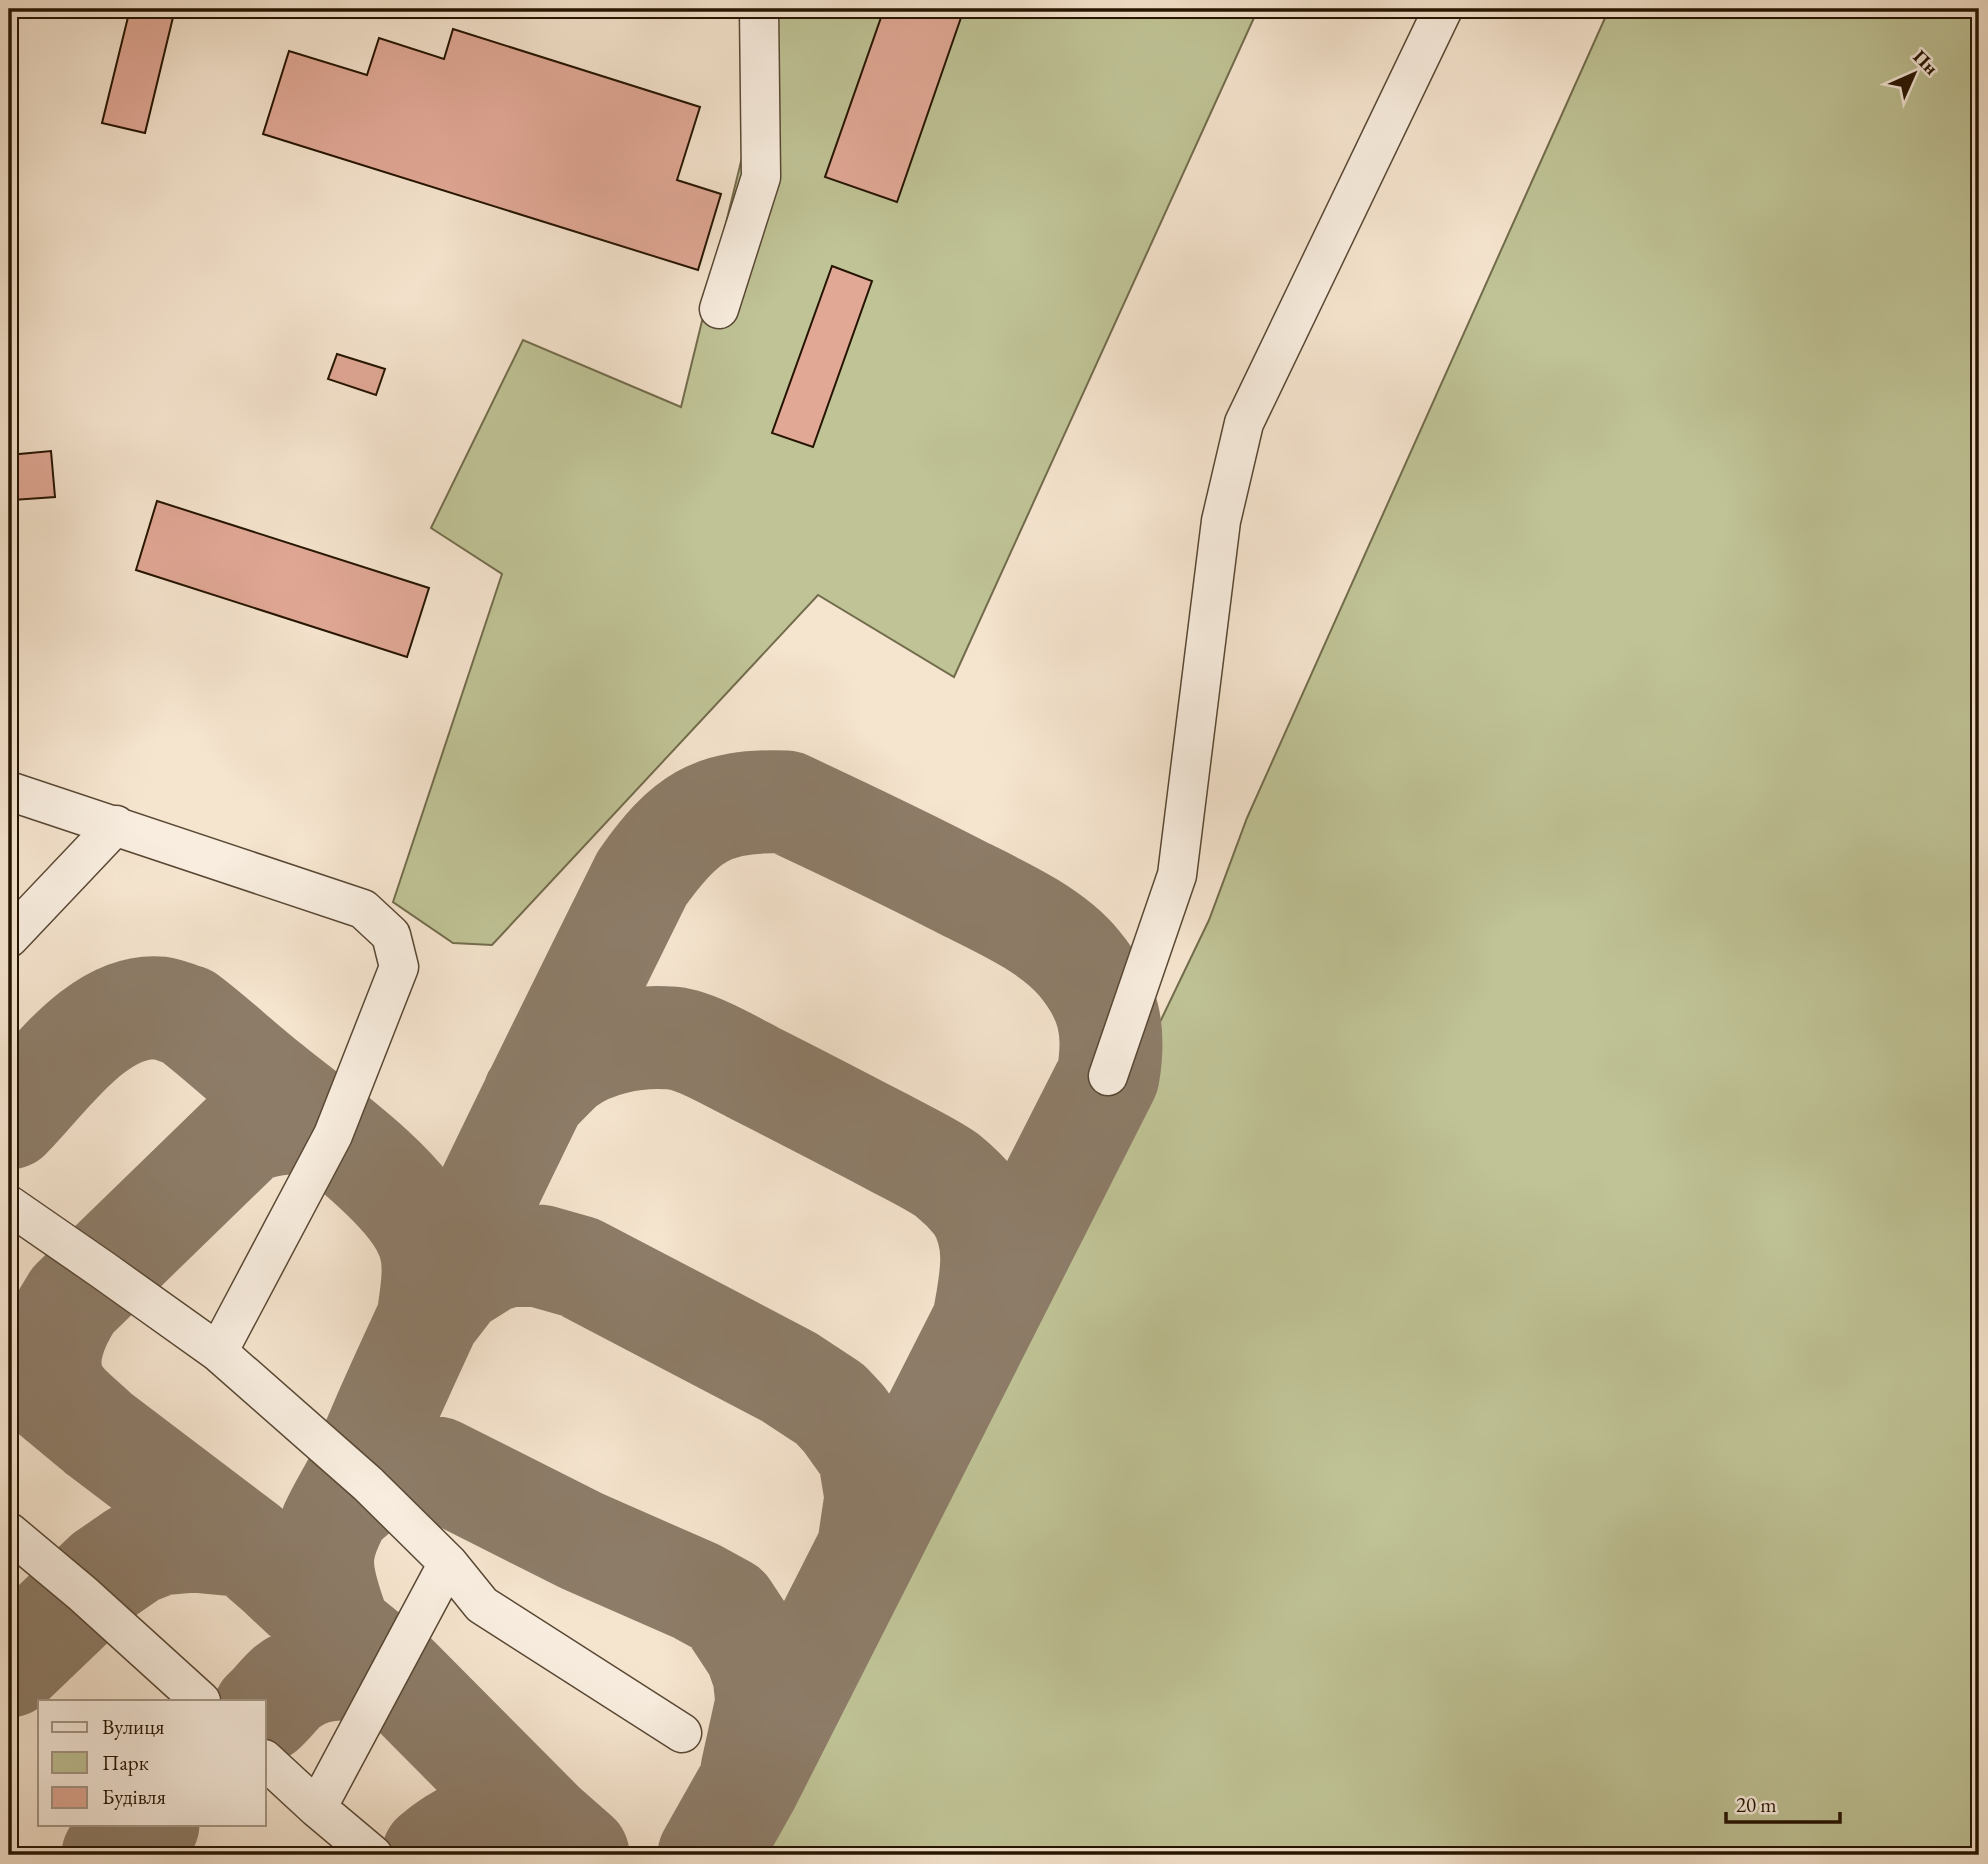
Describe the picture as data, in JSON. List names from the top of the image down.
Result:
{
  "legend": ["Вулиця", "Парк", "Будівля"],
  "scale_bar": "20 m",
  "north": "top right"
}
